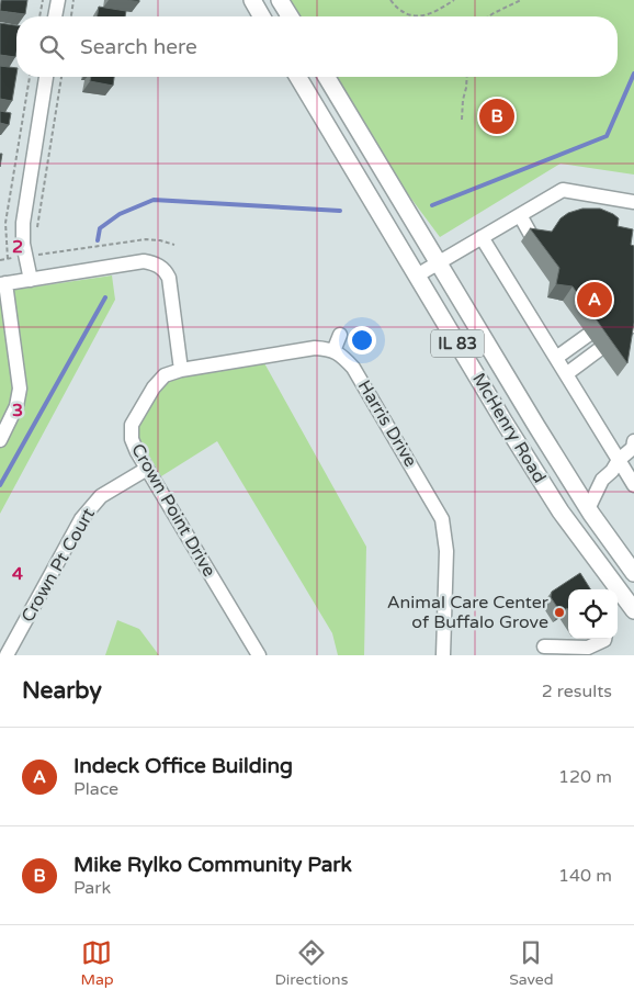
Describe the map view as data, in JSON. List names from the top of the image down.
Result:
{
  "streets": {
    "main road": ["IL 83", "McHenry Road"],
    "street": ["Harris Drive", "Crown Point Drive", "Crown Pt Court"]
  },
  "crossings": [
    ["Crown Point Drive", "Crown Pt Court"]
  ],
  "places": ["Animal Care Center of Buffalo Grove"],
  "page": {
    "search": "Search here",
    "pins": ["B", "A"],
    "heading": ["Nearby", "2 results"],
    "list": [
      {
        "mark": "A",
        "name": "Indeck Office Building",
        "note": "Place",
        "value": "120 m"
      },
      {
        "mark": "B",
        "name": "Mike Rylko Community Park",
        "note": "Park",
        "value": "140 m"
      }
    ],
    "nav": ["Map", "Directions", "Saved"]
  },
  "grid": {
    "rows": ["2", "3", "4"]
  }
}
